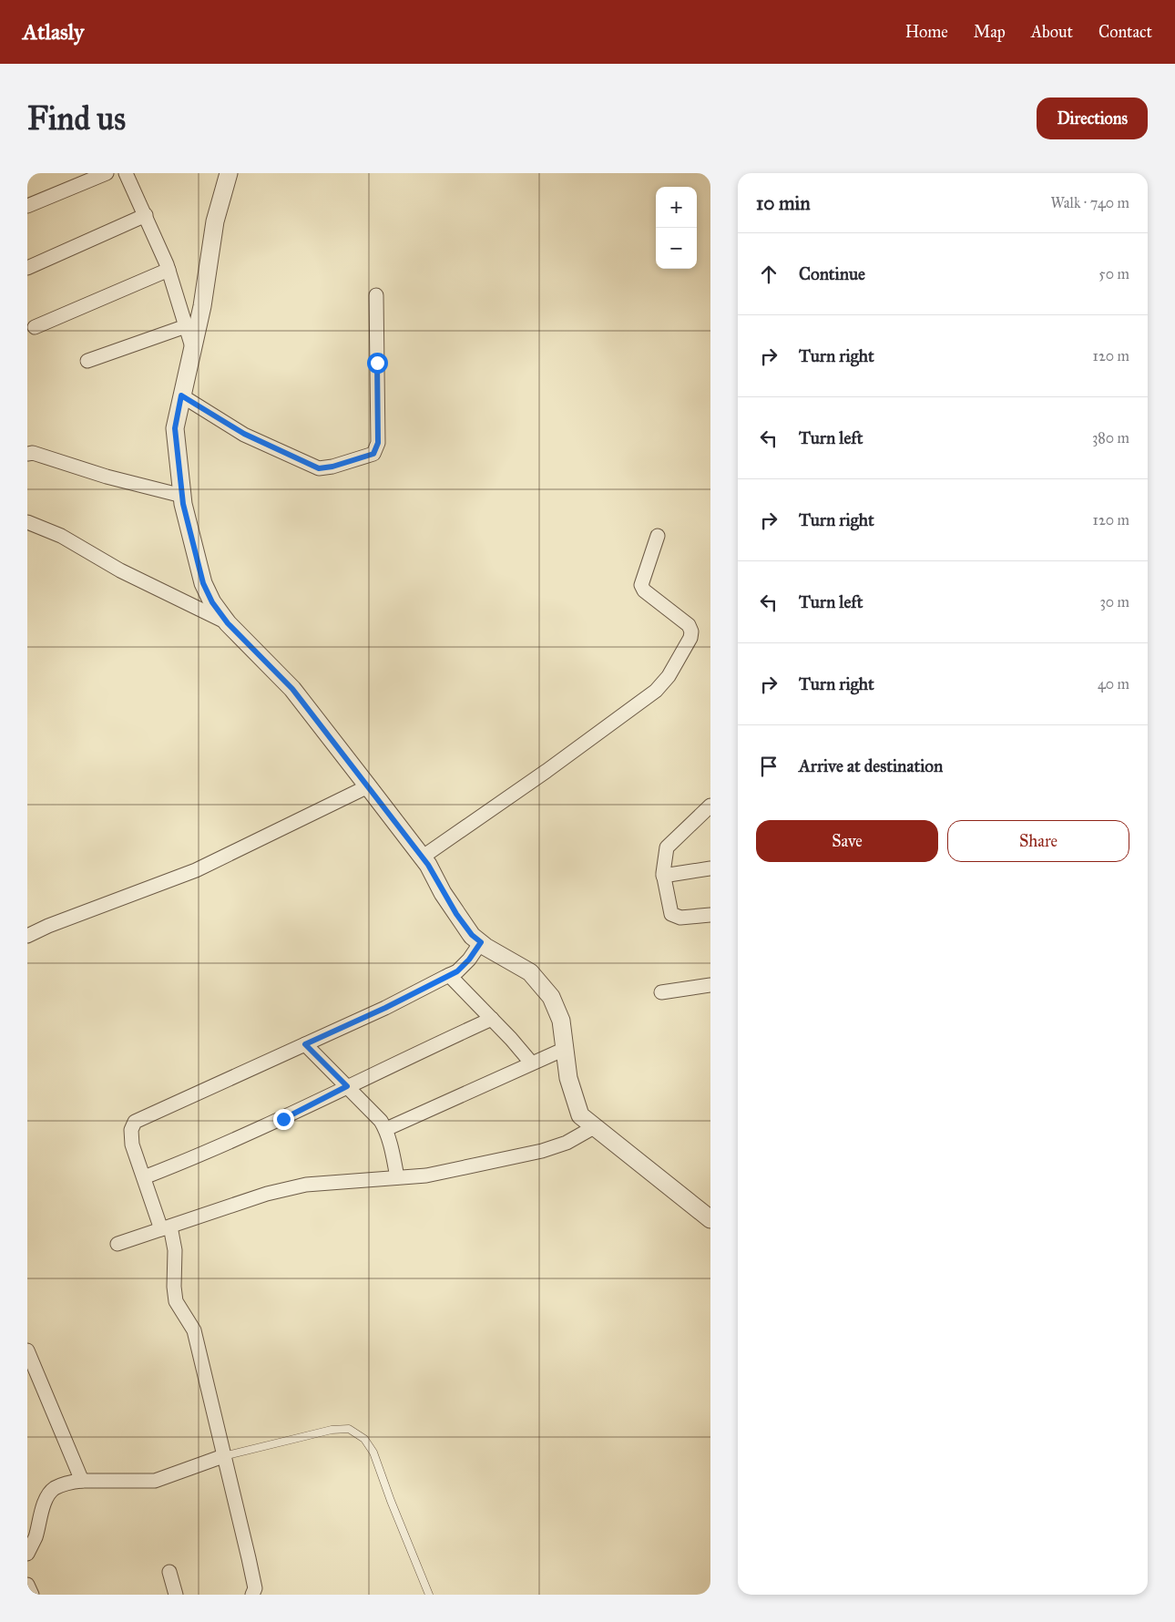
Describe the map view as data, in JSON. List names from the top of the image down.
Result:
{
  "page": {
    "header": "Atlasly",
    "nav": [
      "Home",
      "Map",
      "About",
      "Contact"
    ],
    "buttons": [
      "Directions",
      ["Save", "Share"]
    ],
    "title": "Find us",
    "heading": ["10 min", "Walk · 740 m"],
    "map_buttons": ["+", "−"],
    "list": [
      ["Continue", "50 m"],
      ["Turn right", "120 m"],
      ["Turn left", "380 m"],
      ["Turn right", "120 m"],
      ["Turn left", "30 m"],
      ["Turn right", "40 m"],
      "Arrive at destination"
    ]
  }
}
